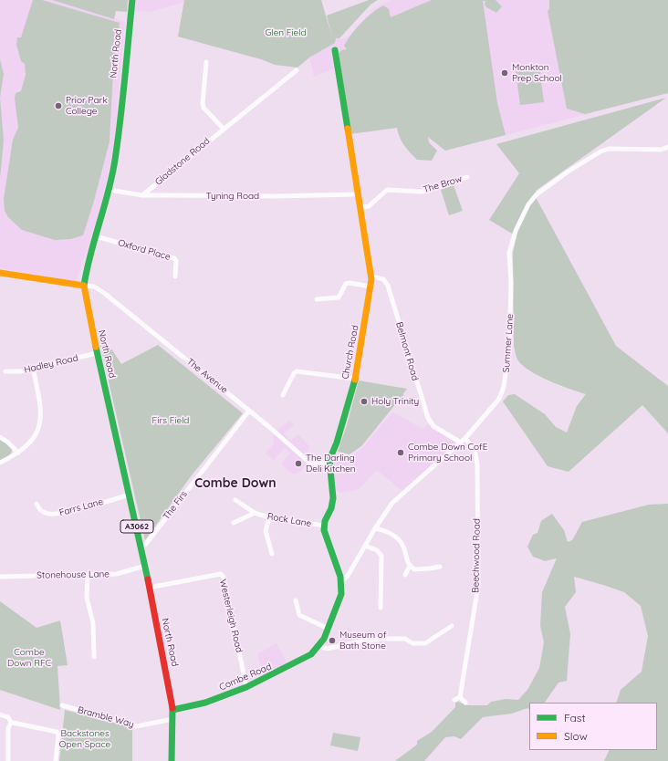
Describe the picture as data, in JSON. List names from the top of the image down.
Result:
{
  "streets": {
    "street": [
      "North Road",
      "Gladstone Road",
      "The Brow",
      "Tyning Road",
      "Oxford Place",
      "Summer Lane",
      "Belmont Road",
      "Church Road",
      "Hadley Road",
      "The Avenue",
      "The Firs",
      "Farrs Lane",
      "Rock Lane",
      "A3062",
      "Beechwood Road",
      "Stonehouse Lane",
      "Westerleigh Road",
      "Combe Road",
      "Bramble Way"
    ]
  },
  "crossings": [
    ["North Road", "Tyning Road"],
    ["North Road", "Oxford Place"],
    ["North Road", "Hadley Road"],
    ["North Road", "The Avenue"],
    ["North Road", "The Firs"],
    ["North Road", "Farrs Lane"],
    ["North Road", "A3062"],
    ["North Road", "Stonehouse Lane"],
    ["North Road", "Westerleigh Road"],
    ["North Road", "Combe Road"],
    ["Gladstone Road", "Tyning Road"],
    ["The Brow", "Church Road"],
    ["Tyning Road", "Church Road"],
    ["Summer Lane", "Belmont Road"],
    ["Summer Lane", "Beechwood Road"],
    ["Belmont Road", "Church Road"],
    ["Church Road", "The Avenue"],
    ["Church Road", "Rock Lane"],
    ["The Avenue", "The Firs"],
    ["A3062", "Combe Road"],
    ["A3062", "Bramble Way"],
    ["Westerleigh Road", "Combe Road"]
  ],
  "districts": ["Combe Down"],
  "parks": [
    "Glen Field",
    "Firs Field",
    "Combe Down RFC",
    "Backstones Open Space"
  ],
  "places": [
    "Monkton Prep School",
    "Prior Park College",
    "Holy Trinity",
    "Combe Down CofE Primary School",
    "The Darling Deli Kitchen",
    "Museum of Bath Stone"
  ],
  "legend": ["Fast", "Slow"]
}
